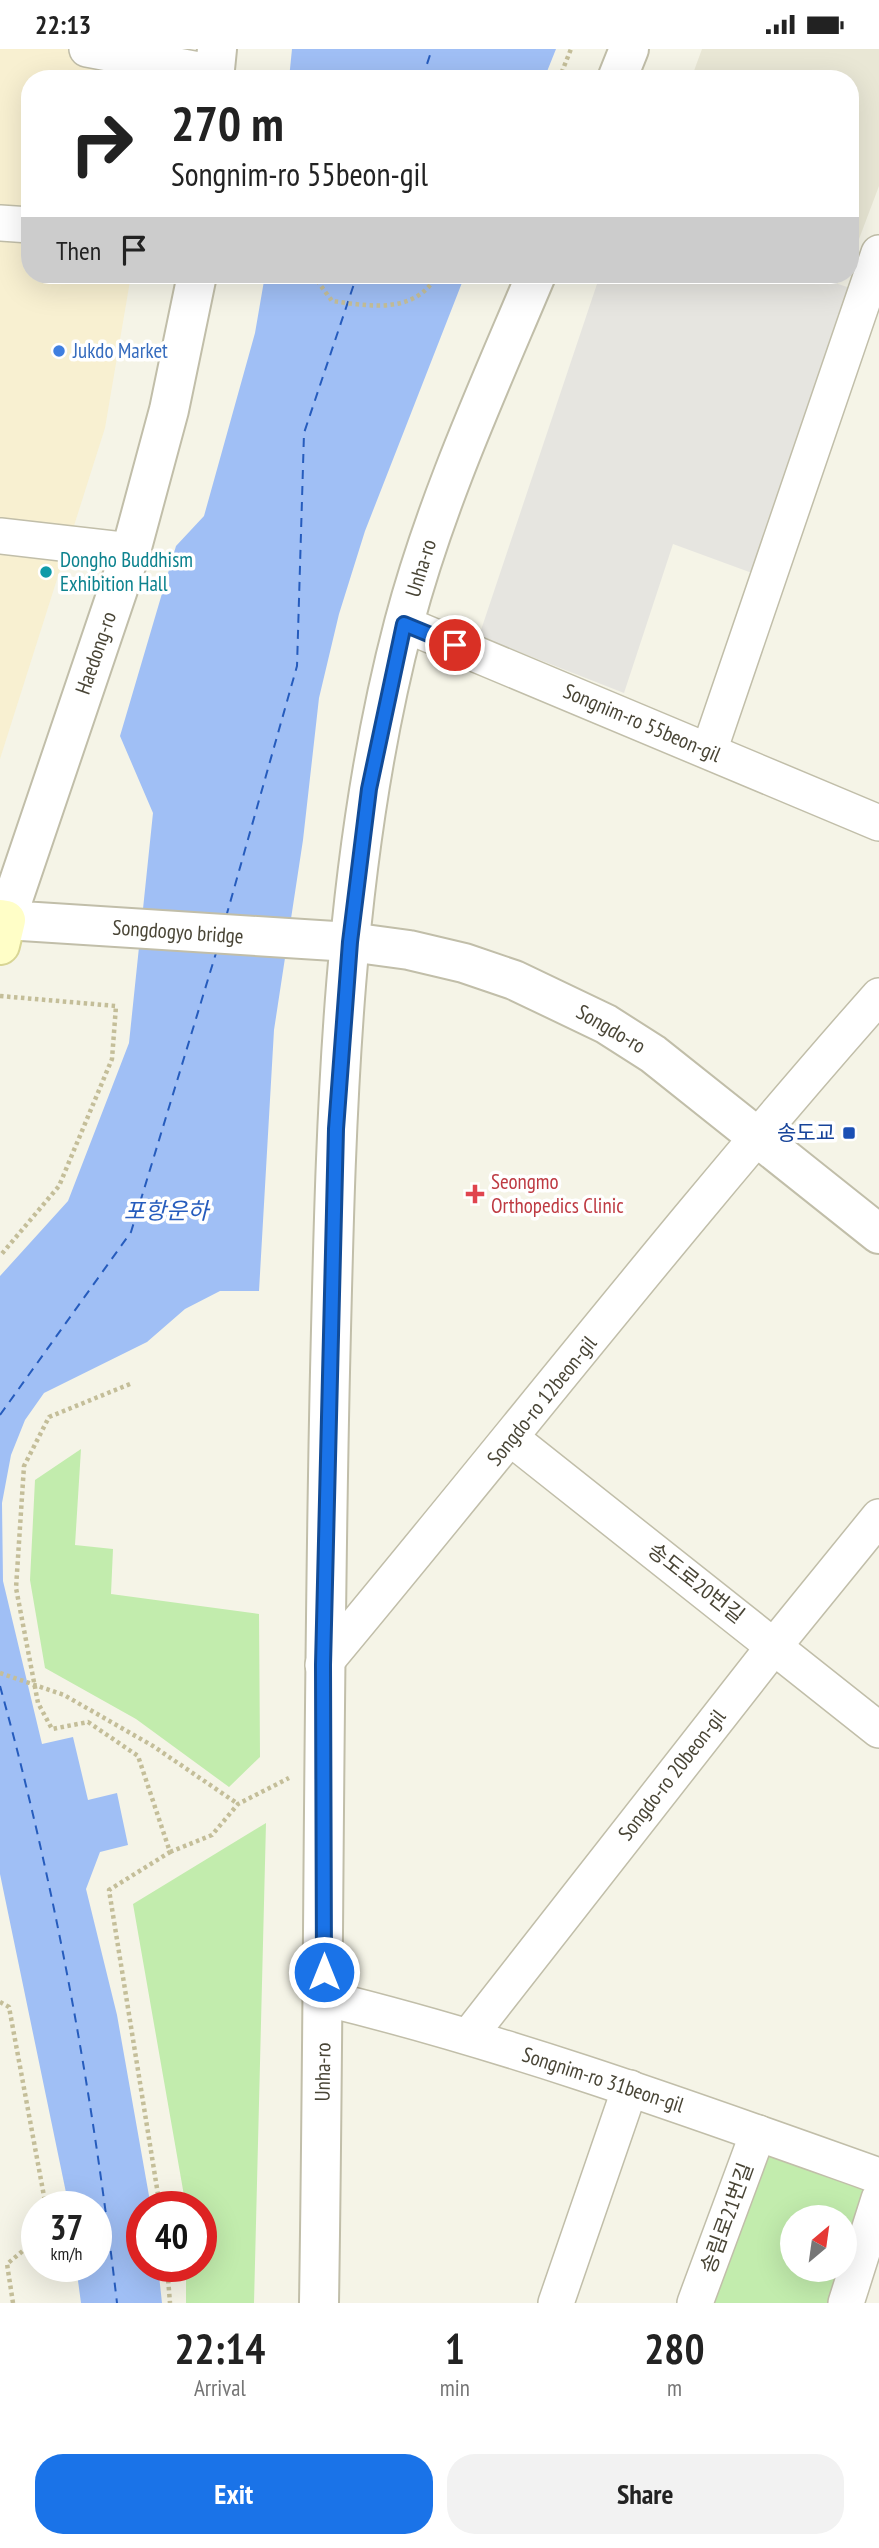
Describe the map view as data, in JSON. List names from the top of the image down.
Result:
{
  "streets": {
    "street": [
      "Unha-ro",
      "Haedong-ro",
      "Songnim-ro 55beon-gil",
      "Songdogyo bridge",
      "Songdo-ro",
      "Songdo-ro 12beon-gil",
      "송도로20번길",
      "Songdo-ro 20beon-gil",
      "Songnim-ro 31beon-gil",
      "송림로21번길"
    ]
  },
  "crossings": [
    ["Unha-ro", "Songnim-ro 55beon-gil"],
    ["Unha-ro", "Songdo-ro"],
    ["Unha-ro", "Songdo-ro 12beon-gil"],
    ["Unha-ro", "Songnim-ro 31beon-gil"],
    ["Haedong-ro", "Songdogyo bridge"],
    ["Songdogyo bridge", "Songdo-ro"],
    ["Songdo-ro", "Songdo-ro 12beon-gil"],
    ["Songdo-ro 12beon-gil", "송도로20번길"],
    ["송도로20번길", "Songdo-ro 20beon-gil"],
    ["Songdo-ro 20beon-gil", "Songnim-ro 31beon-gil"],
    ["Songnim-ro 31beon-gil", "송림로21번길"]
  ],
  "water": ["포항운하"],
  "places": {
    "other": ["Jukdo Market", "Dongho Buddhism Exhibition Hall"],
    "transit": ["송도교"],
    "health": ["Seongmo Orthopedics Clinic"]
  },
  "north": "top right",
  "page": {
    "status": "22:13",
    "turn": ["270 m", "Songnim-ro 55beon-gil"],
    "then": "Then",
    "speed": "37 km/h",
    "limit": "40",
    "eta": [
      "22:14",
      "Arrival",
      "1",
      "min",
      "280",
      "m"
    ],
    "buttons": ["Exit", "Share"]
  }
}
